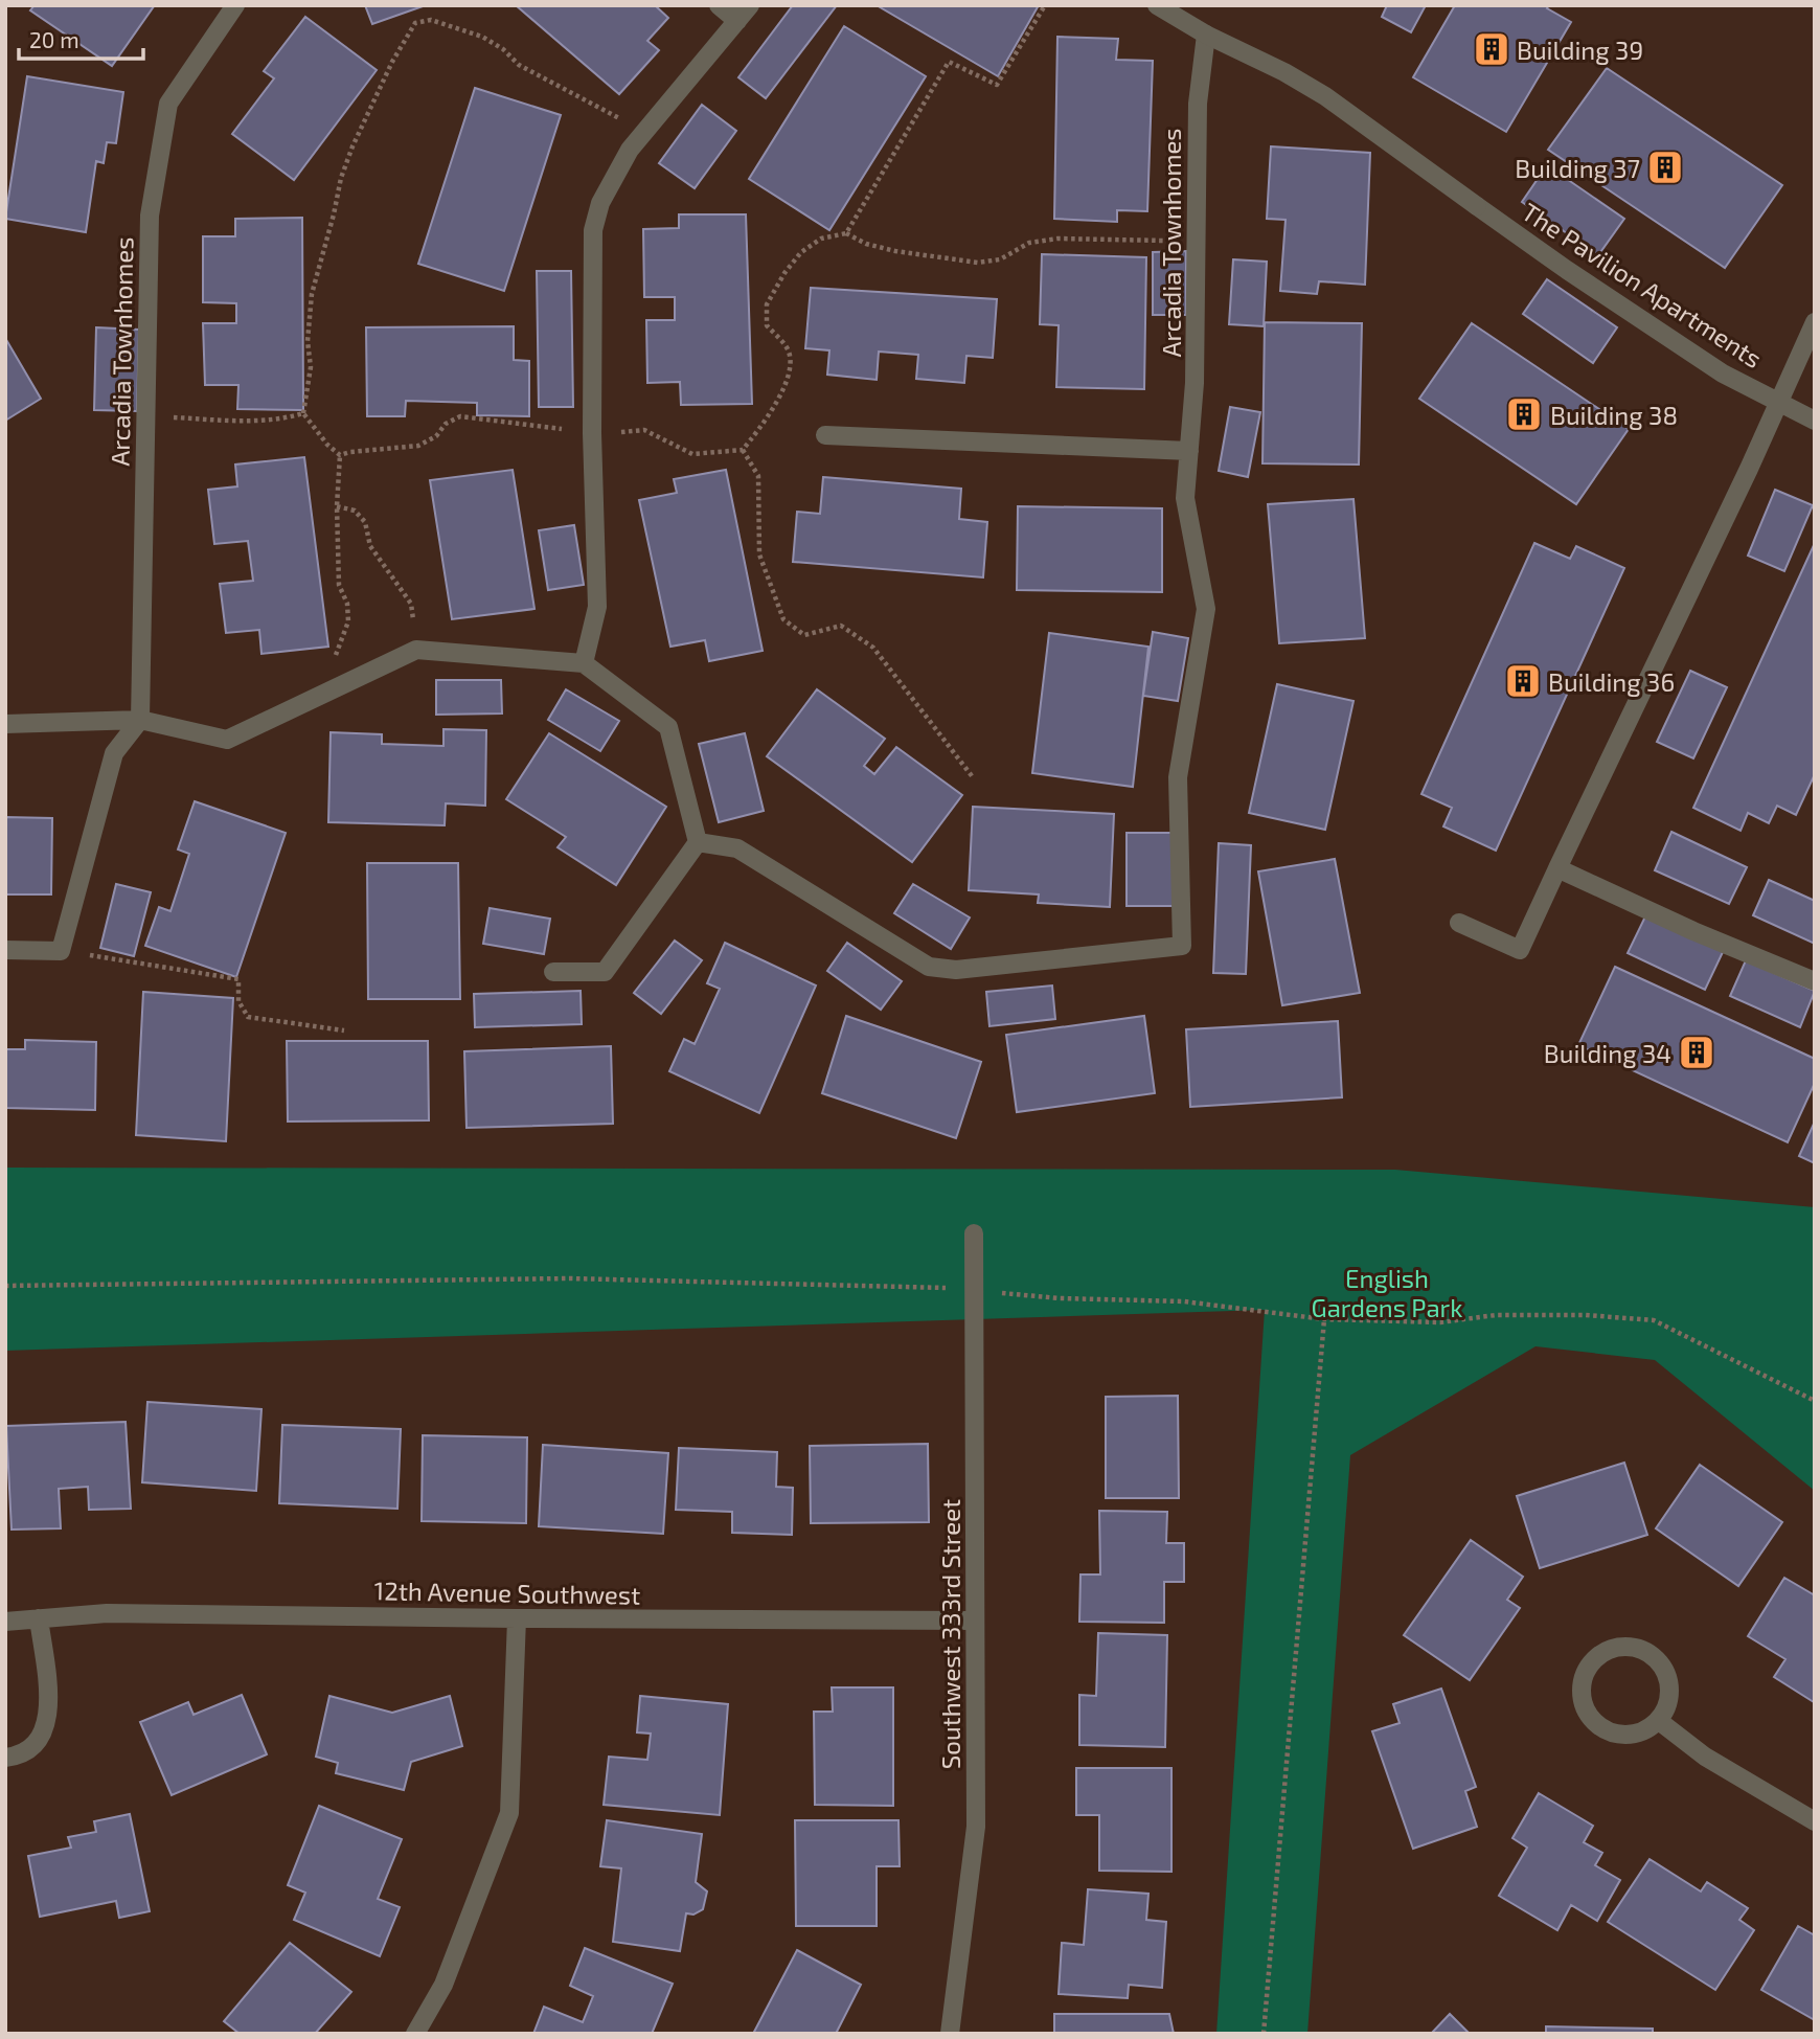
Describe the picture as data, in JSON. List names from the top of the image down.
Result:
{
  "streets": {
    "street": [
      "Arcadia Townhomes",
      "The Pavilion Apartments",
      "12th Avenue Southwest",
      "Southwest 333rd Street"
    ]
  },
  "crossings": [
    ["Arcadia Townhomes", "The Pavilion Apartments"],
    ["12th Avenue Southwest", "Southwest 333rd Street"]
  ],
  "parks": ["English Gardens Park"],
  "places": {
    "building": [
      "Building 39",
      "Building 37",
      "Building 38",
      "Building 36",
      "Building 34"
    ]
  },
  "scale_bar": "20 m"
}
